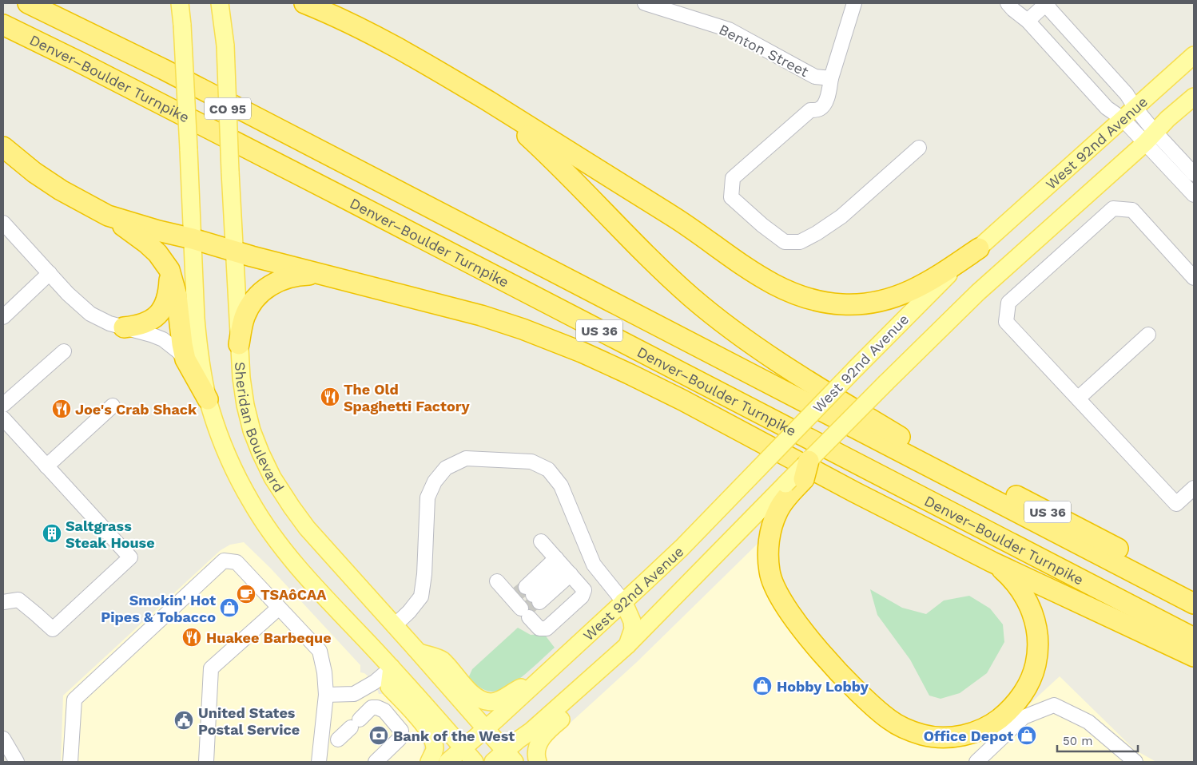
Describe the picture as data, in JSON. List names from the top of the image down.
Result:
{
  "streets": {
    "highway": ["Denver–Boulder Turnpike", "US 36"],
    "main road": ["CO 95", "West 92nd Avenue", "Sheridan Boulevard"],
    "street": ["Benton Street"]
  },
  "crossings": [
    ["West 92nd Avenue", "Sheridan Boulevard"]
  ],
  "places": {
    "restaurant": ["The Old Spaghetti Factory", "Joe's Crab Shack", "Huakee Barbeque"],
    "building": ["Saltgrass Steak House"],
    "cafe": ["TSAôCAA"],
    "shop": ["Smokin' Hot Pipes & Tobacco", "Hobby Lobby", "Office Depot"],
    "public building": ["United States Postal Service"],
    "bank": ["Bank of the West"]
  },
  "scale_bar": "50 m"
}
